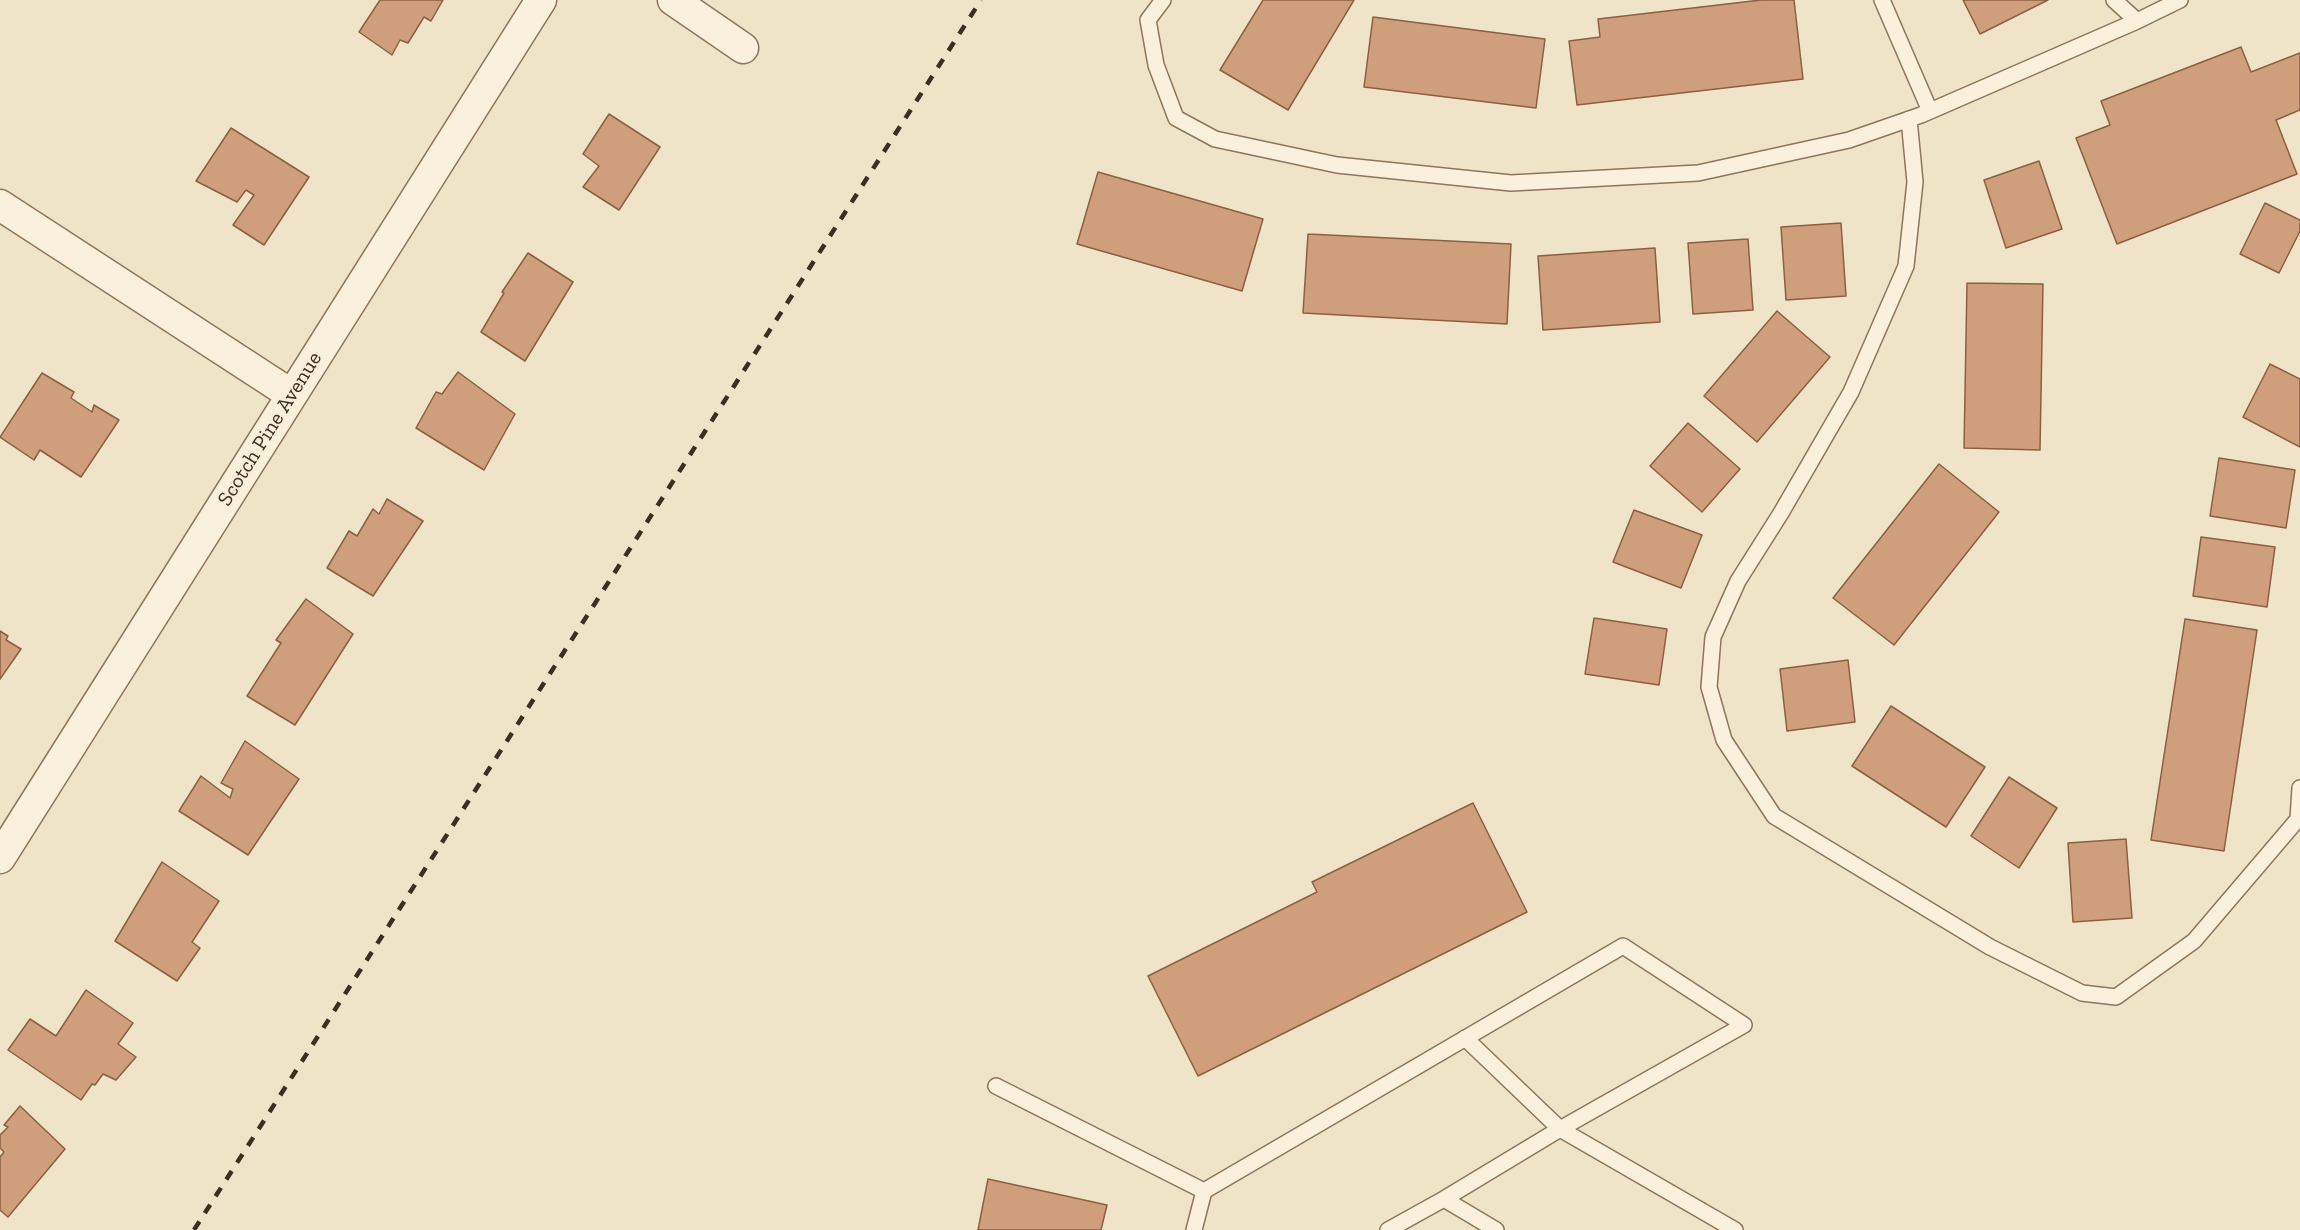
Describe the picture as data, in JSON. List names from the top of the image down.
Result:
{
  "streets": {
    "street": ["Scotch Pine Avenue"]
  }
}
